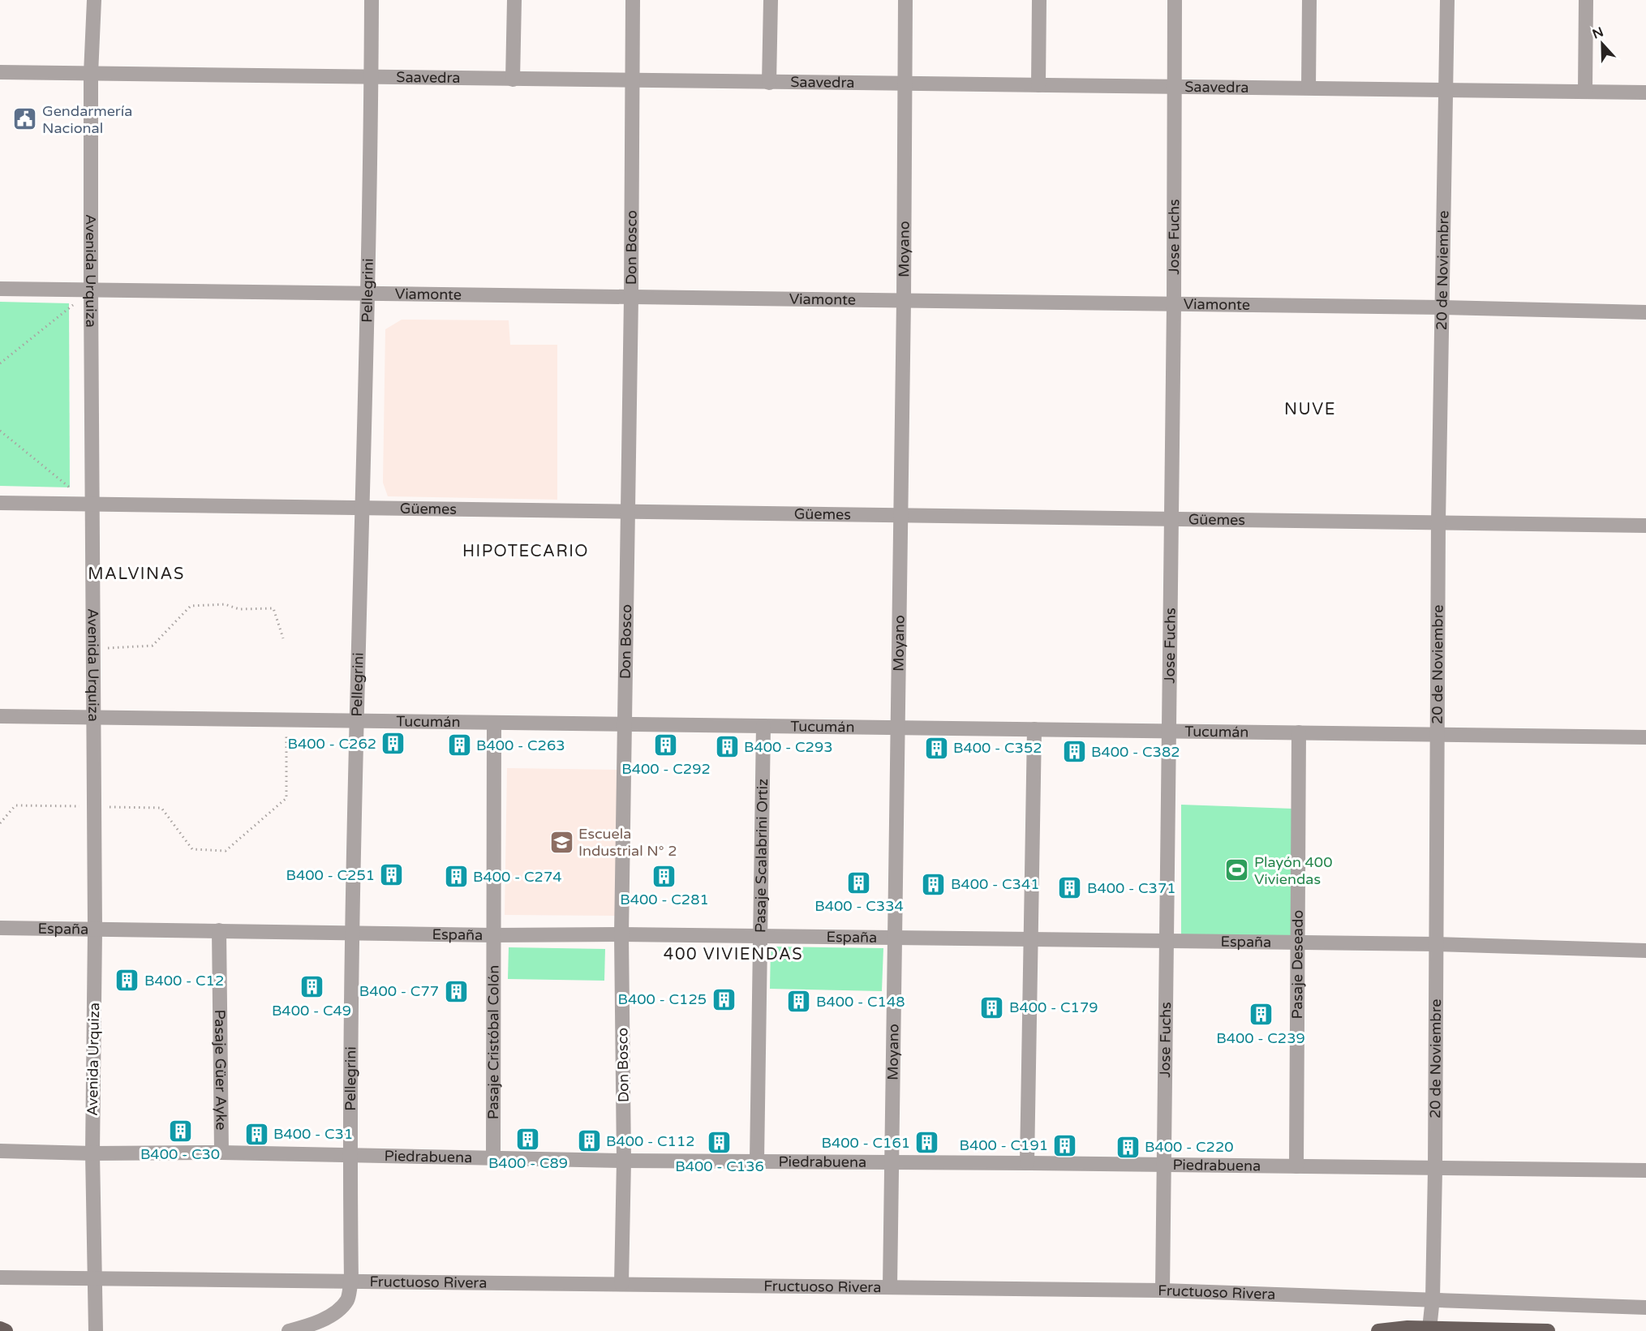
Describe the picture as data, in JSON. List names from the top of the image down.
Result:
{
  "streets": {
    "street": [
      "Saavedra",
      "Jose Fuchs",
      "Don Bosco",
      "Moyano",
      "20 de Noviembre",
      "Avenida Urquiza",
      "Pellegrini",
      "Viamonte",
      "Güemes",
      "Tucumán",
      "Pasaje Scalabrini Ortiz",
      "España",
      "Pasaje Deseado",
      "Pasaje Cristóbal Colón",
      "Pasaje Güer Ayke",
      "Piedrabuena",
      "Fructuoso Rivera"
    ]
  },
  "crossings": [
    ["Saavedra", "Jose Fuchs"],
    ["Saavedra", "Don Bosco"],
    ["Saavedra", "Moyano"],
    ["Saavedra", "20 de Noviembre"],
    ["Saavedra", "Avenida Urquiza"],
    ["Saavedra", "Pellegrini"],
    ["Jose Fuchs", "Viamonte"],
    ["Jose Fuchs", "Güemes"],
    ["Jose Fuchs", "Tucumán"],
    ["Jose Fuchs", "España"],
    ["Jose Fuchs", "Piedrabuena"],
    ["Jose Fuchs", "Fructuoso Rivera"],
    ["Don Bosco", "Viamonte"],
    ["Don Bosco", "Güemes"],
    ["Don Bosco", "Tucumán"],
    ["Don Bosco", "España"],
    ["Don Bosco", "Piedrabuena"],
    ["Don Bosco", "Fructuoso Rivera"],
    ["Moyano", "Viamonte"],
    ["Moyano", "Güemes"],
    ["Moyano", "Tucumán"],
    ["Moyano", "España"],
    ["Moyano", "Piedrabuena"],
    ["Moyano", "Fructuoso Rivera"],
    ["20 de Noviembre", "Viamonte"],
    ["20 de Noviembre", "Güemes"],
    ["20 de Noviembre", "Tucumán"],
    ["20 de Noviembre", "España"],
    ["20 de Noviembre", "Piedrabuena"],
    ["20 de Noviembre", "Fructuoso Rivera"],
    ["Avenida Urquiza", "Viamonte"],
    ["Avenida Urquiza", "Güemes"],
    ["Avenida Urquiza", "Tucumán"],
    ["Avenida Urquiza", "España"],
    ["Avenida Urquiza", "Piedrabuena"],
    ["Avenida Urquiza", "Fructuoso Rivera"],
    ["Pellegrini", "Viamonte"],
    ["Pellegrini", "Güemes"],
    ["Pellegrini", "Tucumán"],
    ["Pellegrini", "España"],
    ["Pellegrini", "Piedrabuena"],
    ["Pellegrini", "Fructuoso Rivera"],
    ["Tucumán", "Pasaje Scalabrini Ortiz"],
    ["Tucumán", "Pasaje Deseado"],
    ["Tucumán", "Pasaje Cristóbal Colón"],
    ["Pasaje Scalabrini Ortiz", "España"],
    ["Pasaje Scalabrini Ortiz", "Piedrabuena"],
    ["España", "Pasaje Deseado"],
    ["España", "Pasaje Cristóbal Colón"],
    ["España", "Pasaje Güer Ayke"],
    ["Pasaje Deseado", "Piedrabuena"],
    ["Pasaje Cristóbal Colón", "Piedrabuena"],
    ["Pasaje Güer Ayke", "Piedrabuena"]
  ],
  "districts": [
    "NUVE",
    "HIPOTECARIO",
    "MALVINAS",
    "400 VIVIENDAS"
  ],
  "places": {
    "public building": ["Gendarmería Nacional"],
    "building": [
      "B400 - C262",
      "B400 - C263",
      "B400 - C292",
      "B400 - C293",
      "B400 - C352",
      "B400 - C382",
      "B400 - C251",
      "B400 - C281",
      "B400 - C274",
      "B400 - C334",
      "B400 - C341",
      "B400 - C371",
      "B400 - C12",
      "B400 - C49",
      "B400 - C77",
      "B400 - C125",
      "B400 - C148",
      "B400 - C179",
      "B400 - C239",
      "B400 - C30",
      "B400 - C31",
      "B400 - C89",
      "B400 - C112",
      "B400 - C136",
      "B400 - C161",
      "B400 - C191",
      "B400 - C220"
    ],
    "school or university": ["Escuela Industrial N° 2"],
    "sports": ["Playón 400 Viviendas"]
  },
  "north": "top"
}
